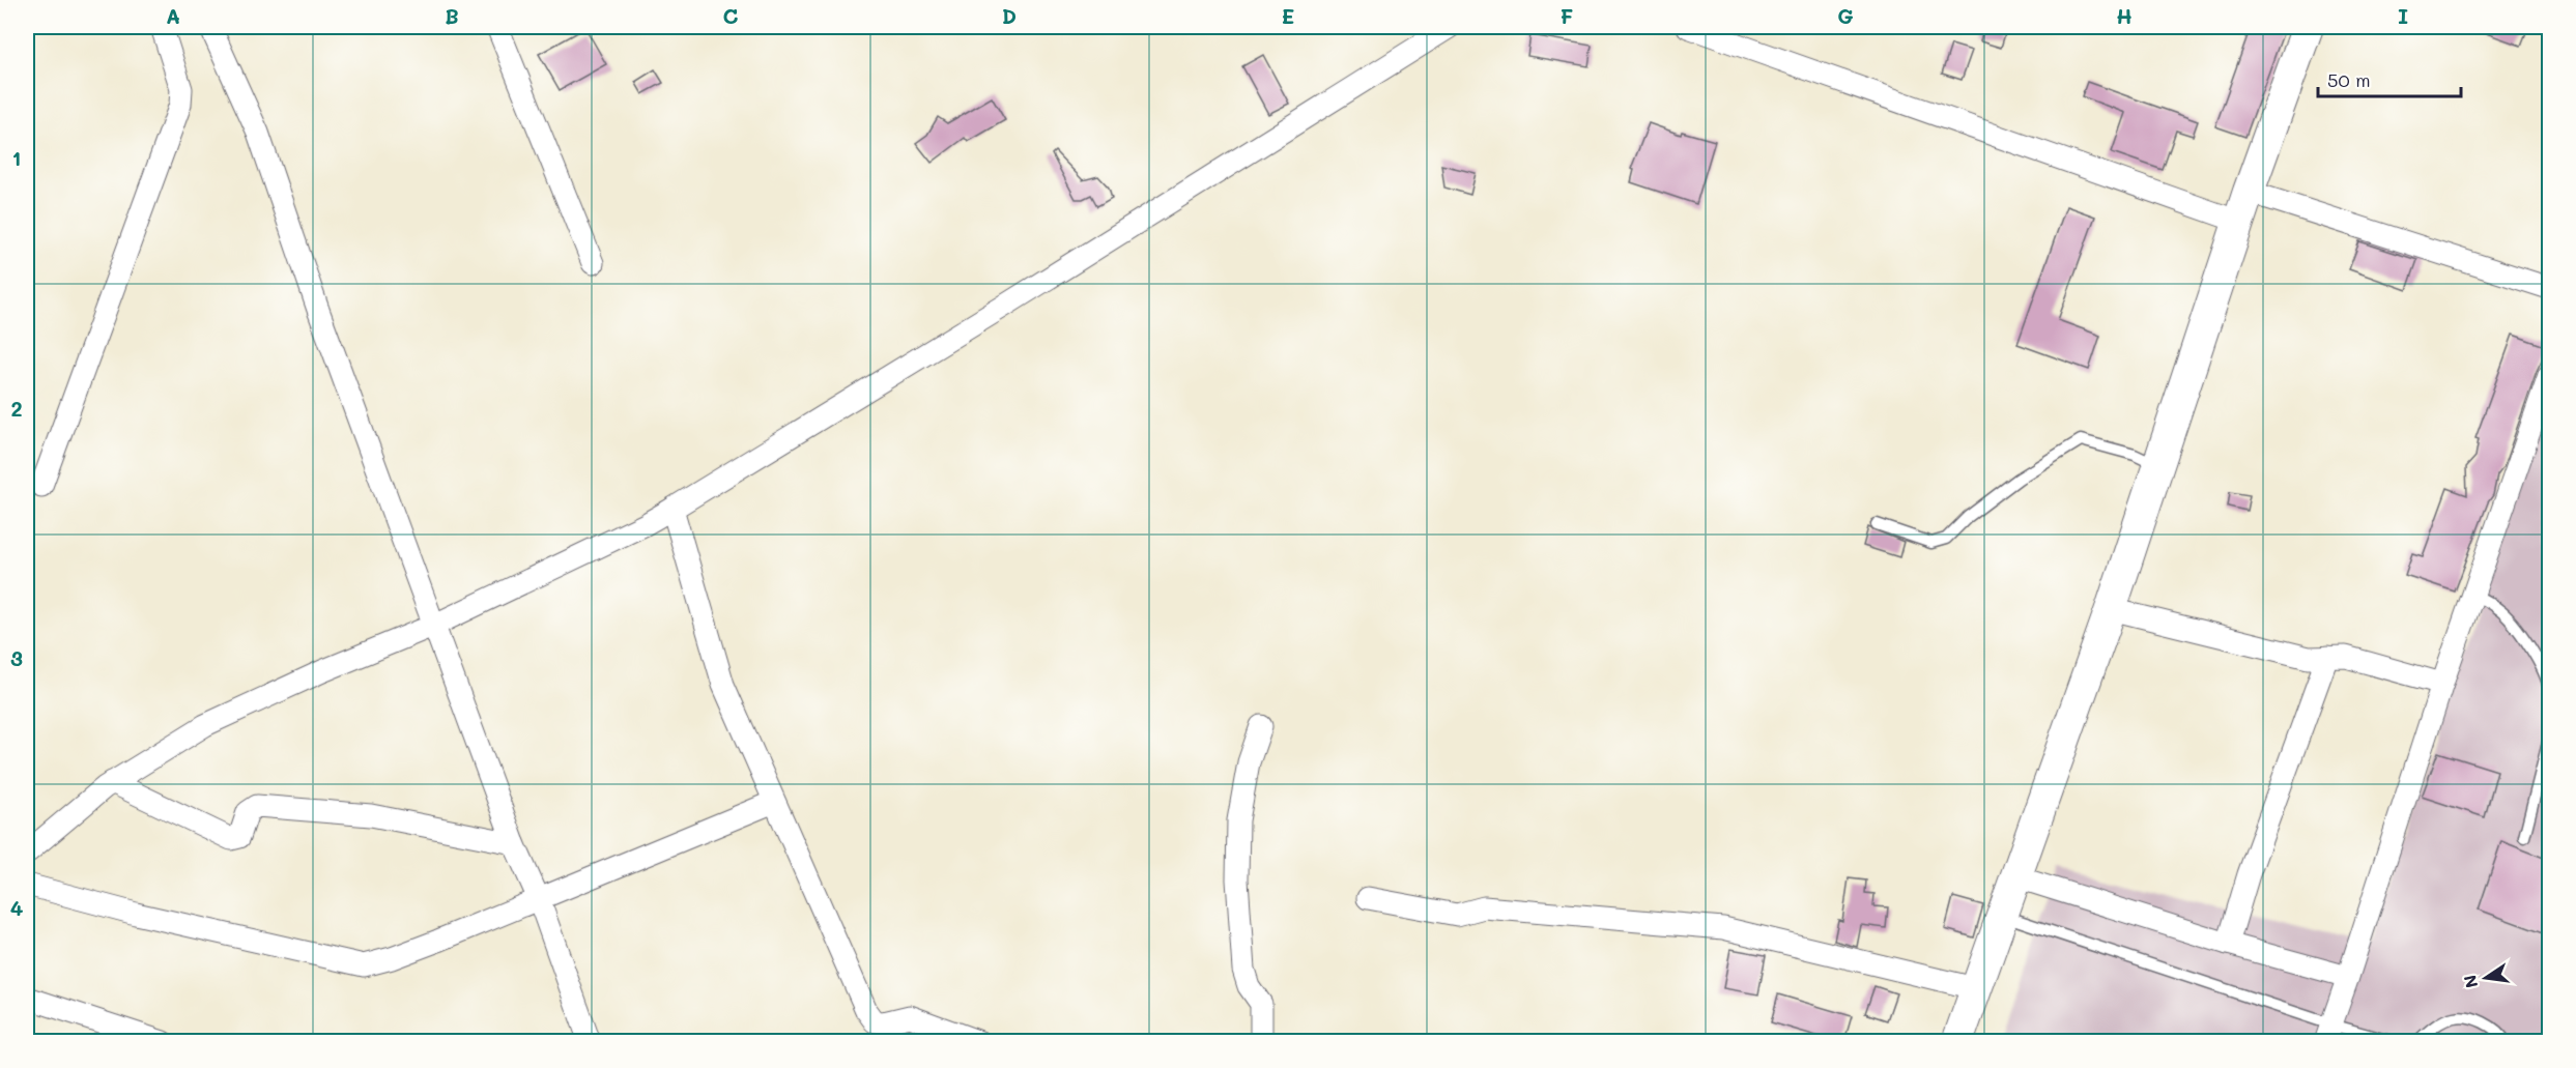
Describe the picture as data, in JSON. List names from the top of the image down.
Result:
{
  "scale_bar": "50 m",
  "north": "left",
  "grid": {
    "columns": [
      "A",
      "B",
      "C",
      "D",
      "E",
      "F",
      "G",
      "H",
      "I"
    ],
    "rows": [
      "1",
      "2",
      "3",
      "4"
    ]
  }
}
